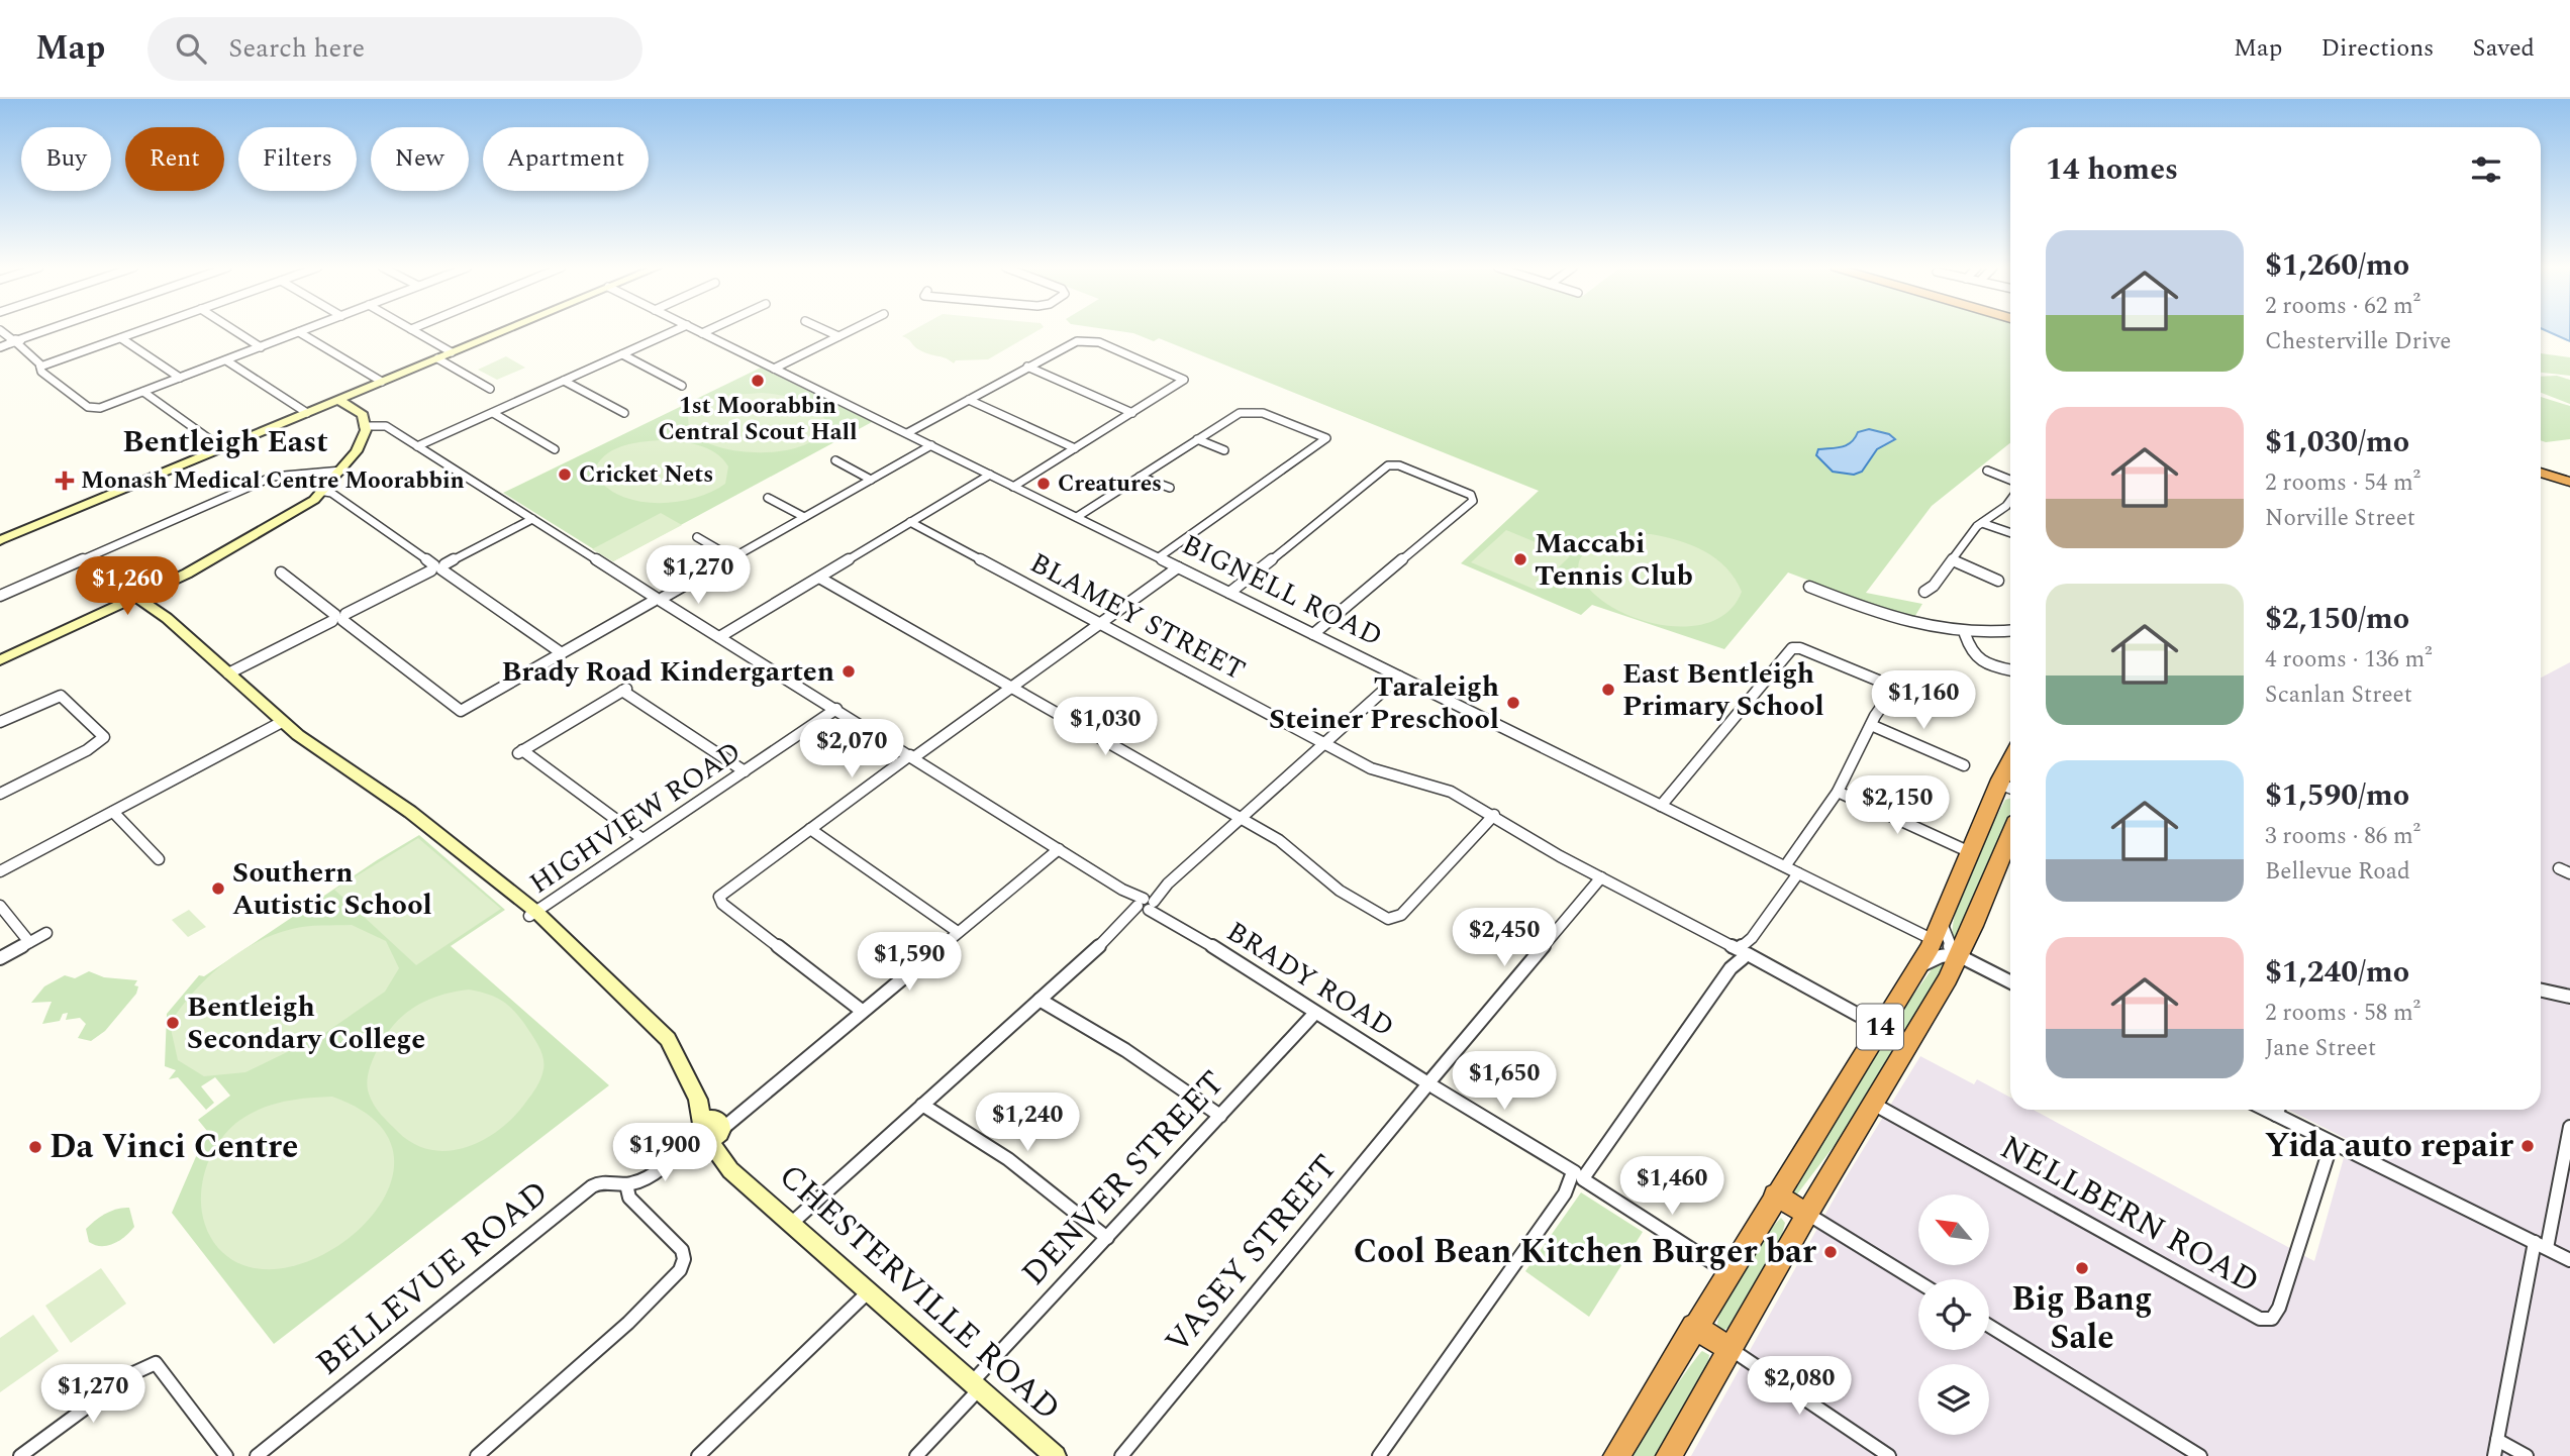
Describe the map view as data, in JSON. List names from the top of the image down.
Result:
{
  "streets": {
    "highway": ["14"],
    "street": [
      "BIGNELL ROAD",
      "BLAMEY STREET",
      "HIGHVIEW ROAD",
      "BRADY ROAD",
      "DENVER STREET",
      "NELLBERN ROAD",
      "VASEY STREET",
      "BELLEVUE ROAD",
      "CHESTERVILLE ROAD"
    ]
  },
  "crossings": [
    ["BIGNELL ROAD", "14"],
    ["BLAMEY STREET", "14"],
    ["BLAMEY STREET", "VASEY STREET"],
    ["HIGHVIEW ROAD", "BRADY ROAD"],
    ["HIGHVIEW ROAD", "CHESTERVILLE ROAD"],
    ["BRADY ROAD", "14"],
    ["BRADY ROAD", "DENVER STREET"],
    ["BRADY ROAD", "VASEY STREET"],
    ["BRADY ROAD", "BELLEVUE ROAD"],
    ["14", "NELLBERN ROAD"],
    ["DENVER STREET", "CHESTERVILLE ROAD"],
    ["BELLEVUE ROAD", "CHESTERVILLE ROAD"]
  ],
  "districts": ["Bentleigh East"],
  "places": {
    "other": [
      "1st Moorabbin Central Scout Hall",
      "Cricket Nets",
      "Creatures",
      "Maccabi Tennis Club",
      "Brady Road Kindergarten",
      "East Bentleigh Primary School",
      "Taraleigh Steiner Preschool",
      "Southern Autistic School",
      "Bentleigh Secondary College",
      "Yida auto repair",
      "Da Vinci Centre",
      "Cool Bean Kitchen Burger bar",
      "Big Bang Sale"
    ],
    "health": ["Monash Medical Centre Moorabbin"]
  },
  "north": "top left",
  "page": {
    "header": "Map",
    "search": "Search here",
    "nav": ["Map", "Directions", "Saved"],
    "chip": [
      "Buy",
      "Rent",
      "Filters",
      "New",
      "Apartment"
    ],
    "heading": "14 homes",
    "list": [
      {
        "name": "$1,260/mo",
        "note": "2 rooms · 62 m² · Chesterville Drive"
      },
      {
        "name": "$1,030/mo",
        "note": "2 rooms · 54 m² · Norville Street"
      },
      {
        "name": "$2,150/mo",
        "note": "4 rooms · 136 m² · Scanlan Street"
      },
      {
        "name": "$1,590/mo",
        "note": "3 rooms · 86 m² · Bellevue Road"
      },
      {
        "name": "$1,240/mo",
        "note": "2 rooms · 58 m² · Jane Street"
      }
    ],
    "price": [
      "$1,270",
      "$1,260",
      "$1,160",
      "$1,030",
      "$2,070",
      "$2,150",
      "$2,450",
      "$1,590",
      "$1,650",
      "$1,240",
      "$1,900",
      "$1,460",
      "$2,080",
      "$1,270"
    ]
  }
}
